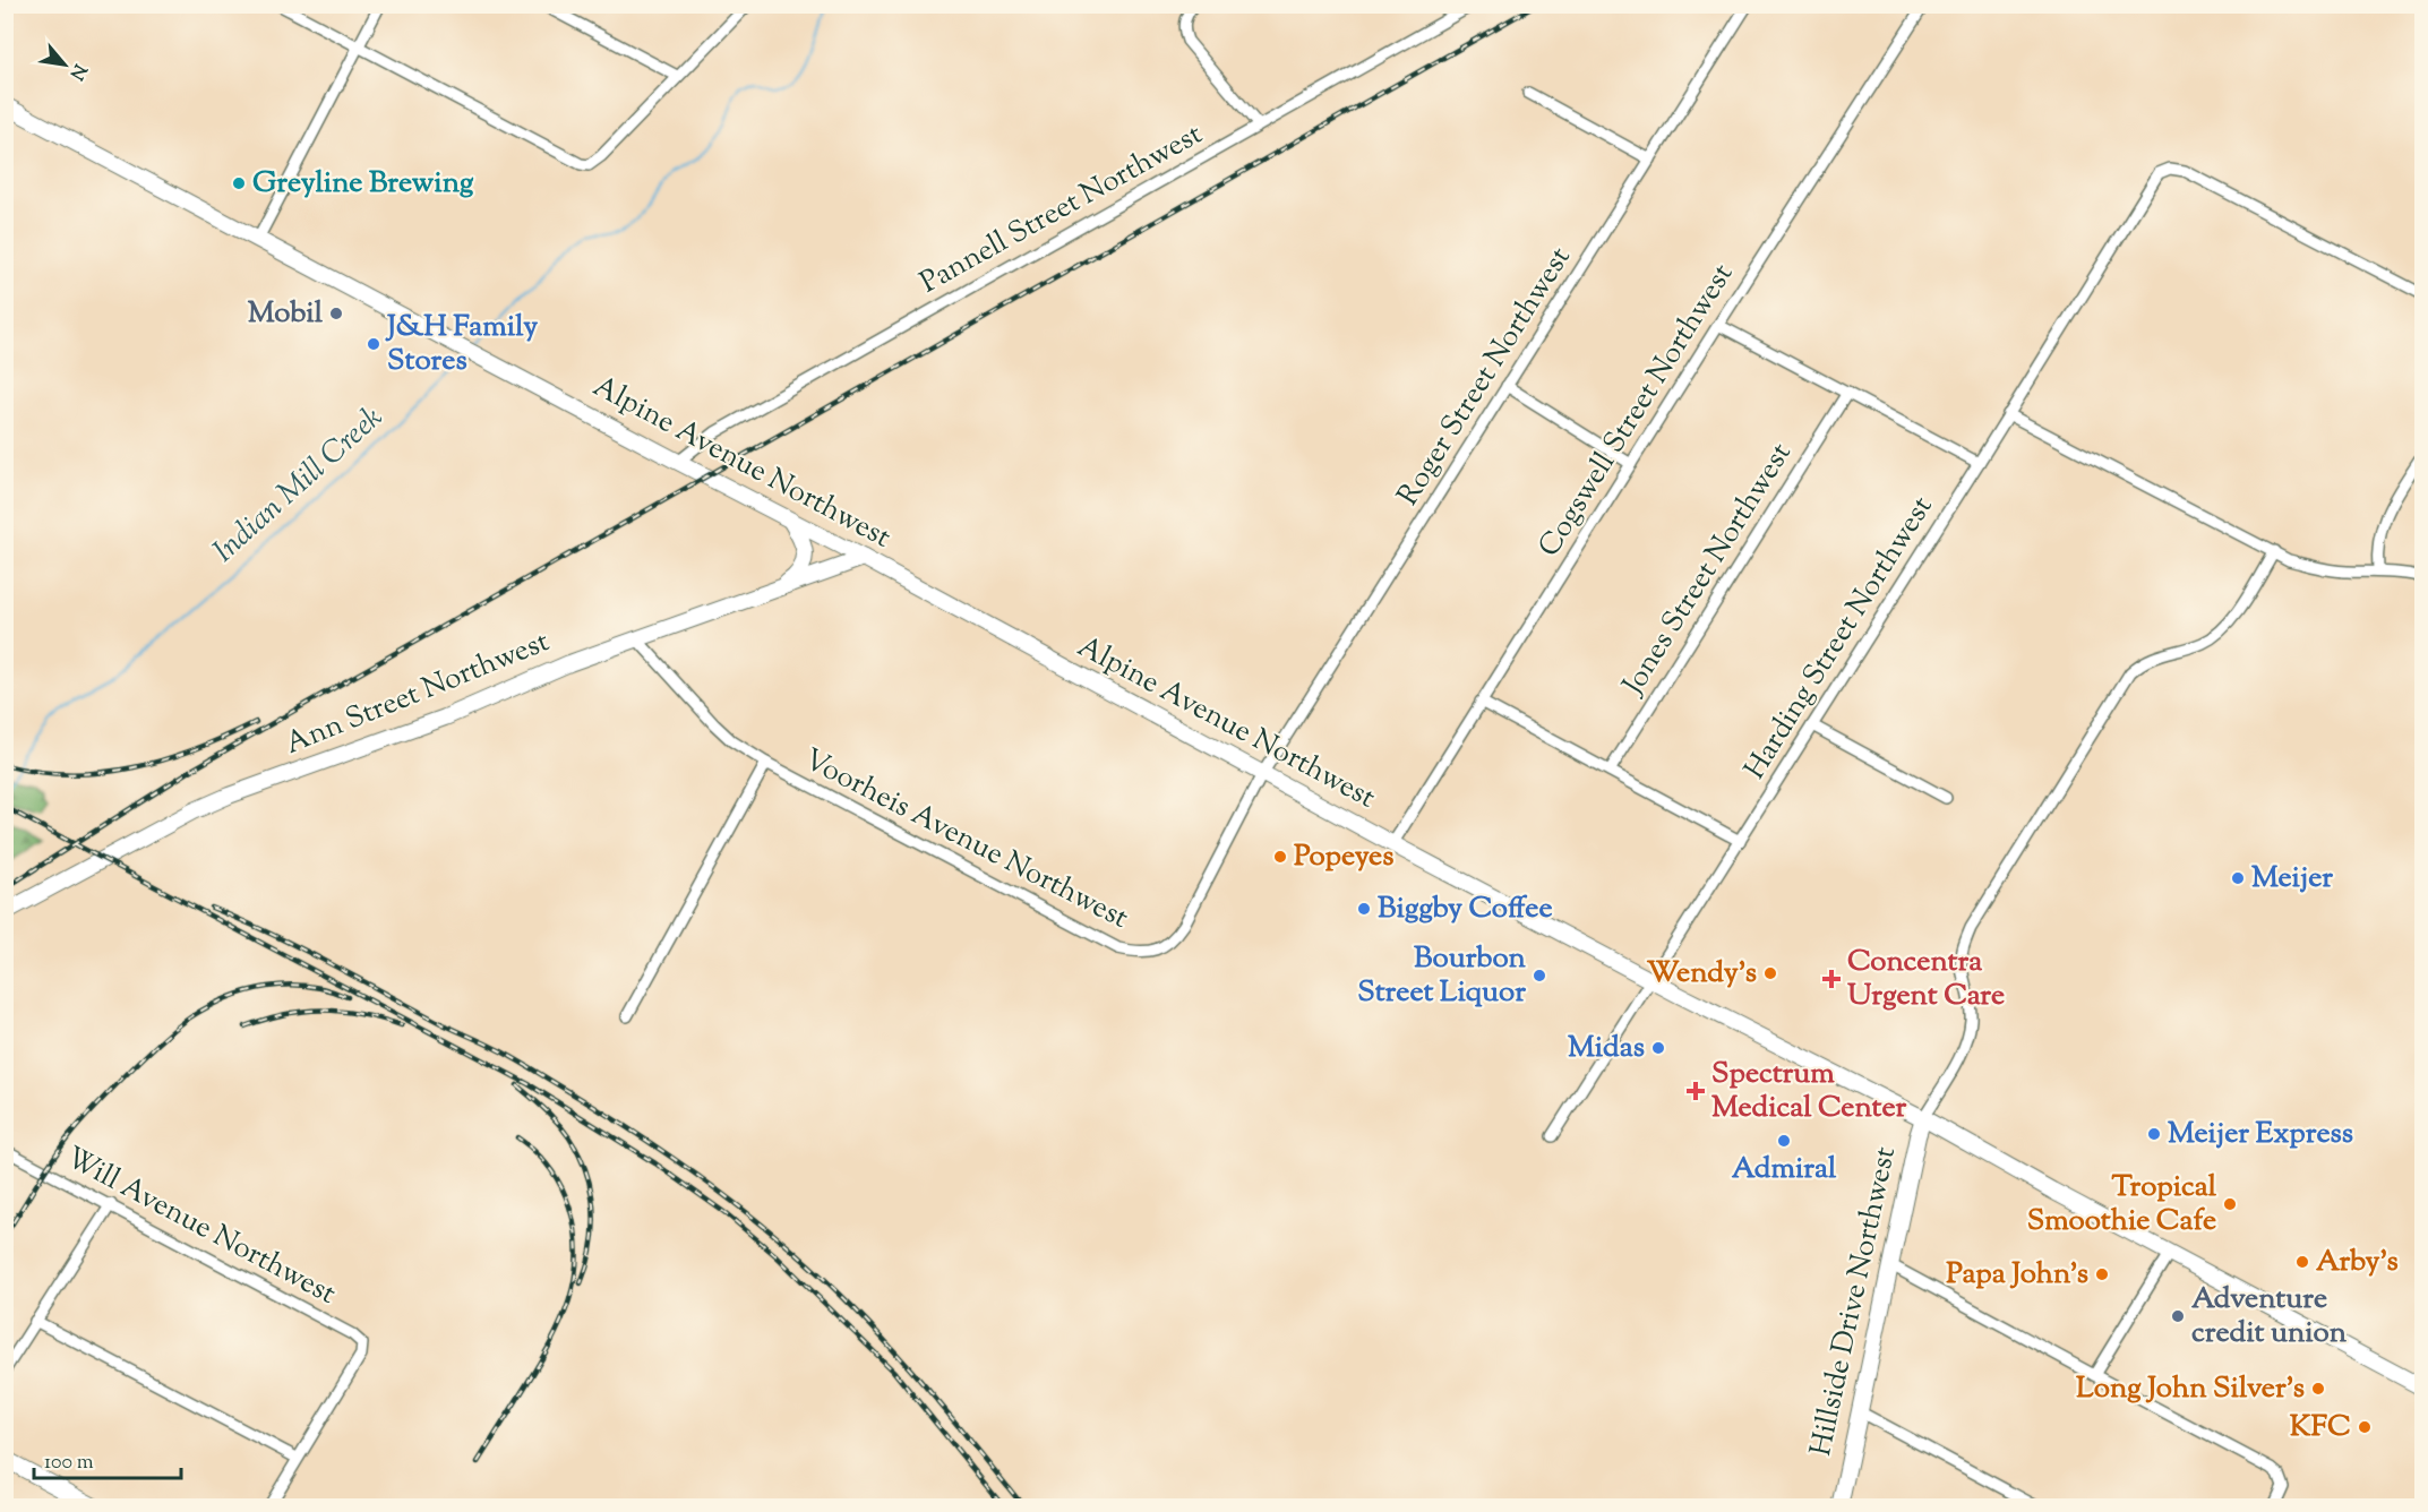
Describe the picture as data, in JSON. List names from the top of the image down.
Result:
{
  "streets": {
    "main road": ["Alpine Avenue Northwest", "Ann Street Northwest", "Hillside Drive Northwest"],
    "street": [
      "Pannell Street Northwest",
      "Roger Street Northwest",
      "Cogswell Street Northwest",
      "Jones Street Northwest",
      "Harding Street Northwest",
      "Voorheis Avenue Northwest",
      "Will Avenue Northwest"
    ]
  },
  "crossings": [
    ["Pannell Street Northwest", "Alpine Avenue Northwest"],
    ["Roger Street Northwest", "Alpine Avenue Northwest"],
    ["Roger Street Northwest", "Voorheis Avenue Northwest"],
    ["Cogswell Street Northwest", "Alpine Avenue Northwest"],
    ["Alpine Avenue Northwest", "Harding Street Northwest"],
    ["Alpine Avenue Northwest", "Ann Street Northwest"],
    ["Alpine Avenue Northwest", "Voorheis Avenue Northwest"],
    ["Alpine Avenue Northwest", "Hillside Drive Northwest"],
    ["Ann Street Northwest", "Voorheis Avenue Northwest"]
  ],
  "water": ["Indian Mill Creek"],
  "places": {
    "other": [
      "Greyline Brewing",
      "Mobil",
      "J&H Family Stores",
      "Popeyes",
      "Meijer",
      "Biggby Coffee",
      "Wendy's",
      "Bourbon Street Liquor",
      "Midas",
      "Meijer Express",
      "Admiral",
      "Tropical Smoothie Cafe",
      "Arby's",
      "Papa John's",
      "Adventure credit union",
      "Long John Silver's",
      "KFC"
    ],
    "health": ["Concentra Urgent Care", "Spectrum Medical Center"]
  },
  "scale_bar": "100 m",
  "north": "bottom right"
}
